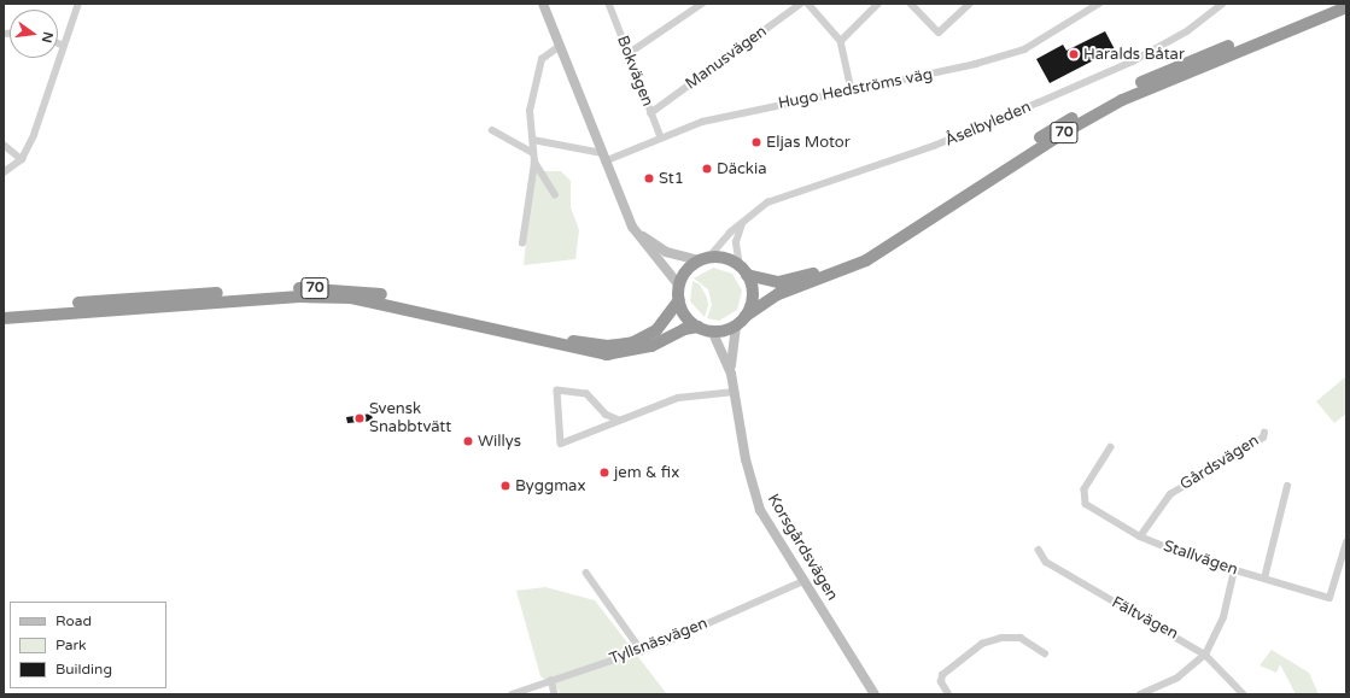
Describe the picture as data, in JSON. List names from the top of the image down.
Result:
{
  "streets": {
    "highway": ["70"],
    "street": [
      "Manusvägen",
      "Bokvägen",
      "Hugo Hedströms väg",
      "Åselbyleden",
      "Gårdsvägen",
      "Korsgårdsvägen",
      "Stallvägen",
      "Fältvägen",
      "Tyllsnäsvägen"
    ]
  },
  "crossings": [
    ["Manusvägen", "Bokvägen"],
    ["Bokvägen", "Hugo Hedströms väg"],
    ["Åselbyleden", "70"],
    ["Åselbyleden", "Korsgårdsvägen"],
    ["70", "Korsgårdsvägen"],
    ["Gårdsvägen", "Stallvägen"],
    ["Korsgårdsvägen", "Tyllsnäsvägen"]
  ],
  "places": [
    "Haralds Båtar",
    "Eljas Motor",
    "Däckia",
    "St1",
    "Svensk Snabbtvätt",
    "Willys",
    "jem & fix",
    "Byggmax"
  ],
  "legend": ["Road", "Park", "Building"],
  "north": "right"
}
